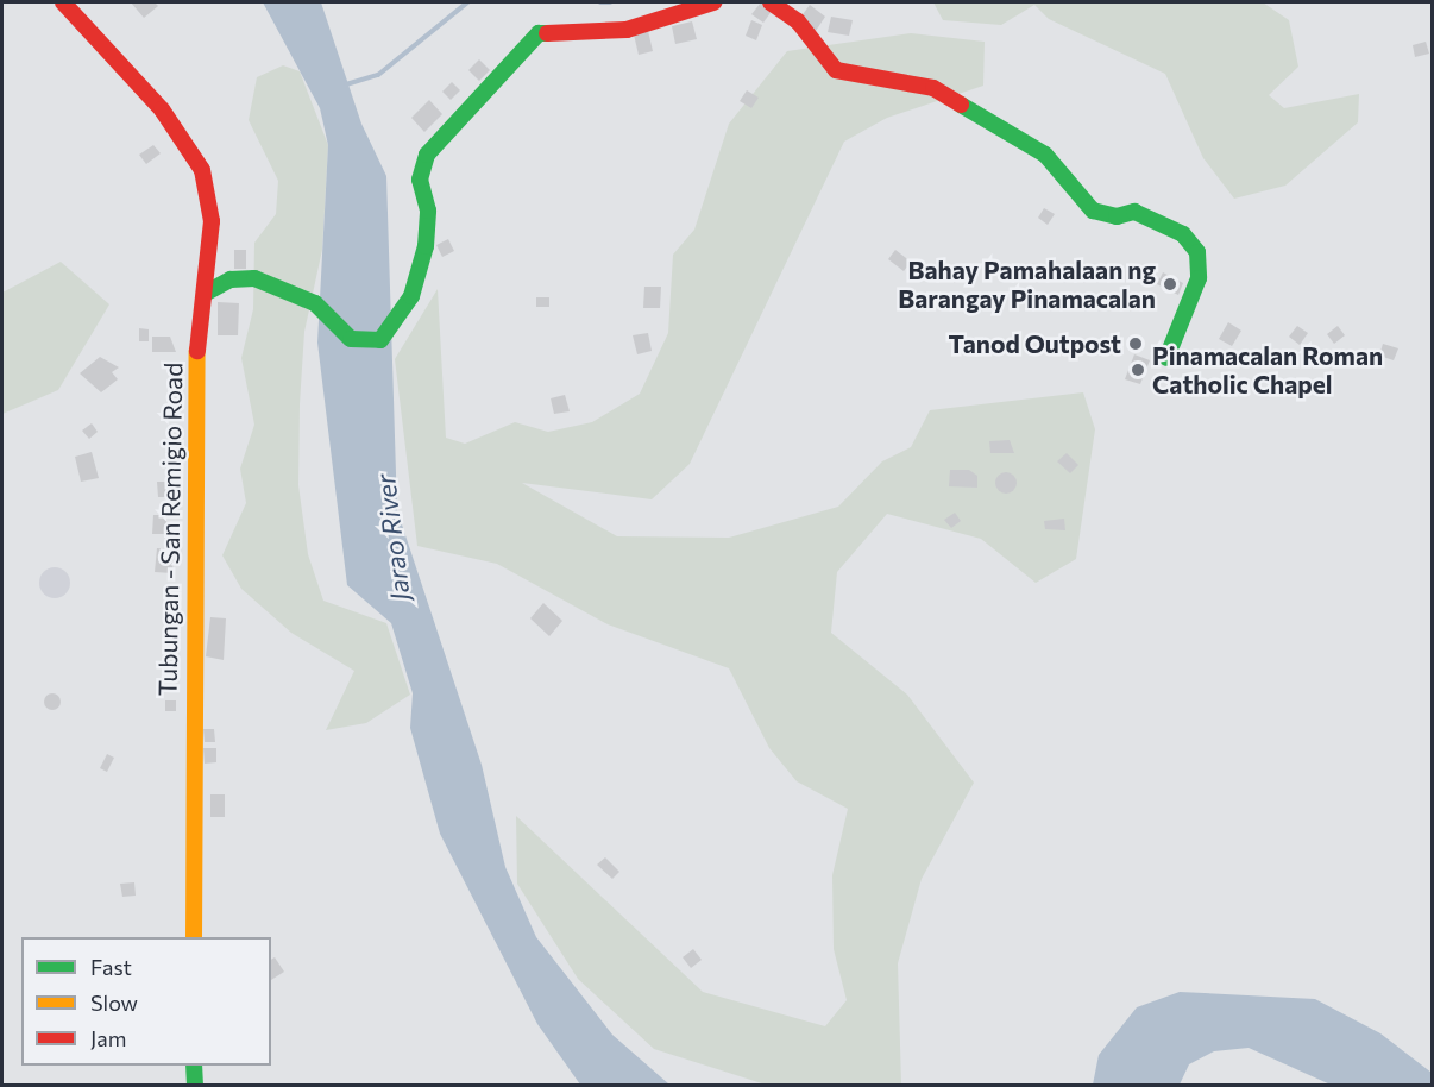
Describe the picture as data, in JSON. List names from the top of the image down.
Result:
{
  "streets": {
    "street": ["Tubungan - San Remigio Road"]
  },
  "water": ["Jarao River"],
  "places": ["Bahay Pamahalaan ng Barangay Pinamacalan", "Tanod Outpost", "Pinamacalan Roman Catholic Chapel"],
  "legend": ["Fast", "Slow", "Jam"]
}
